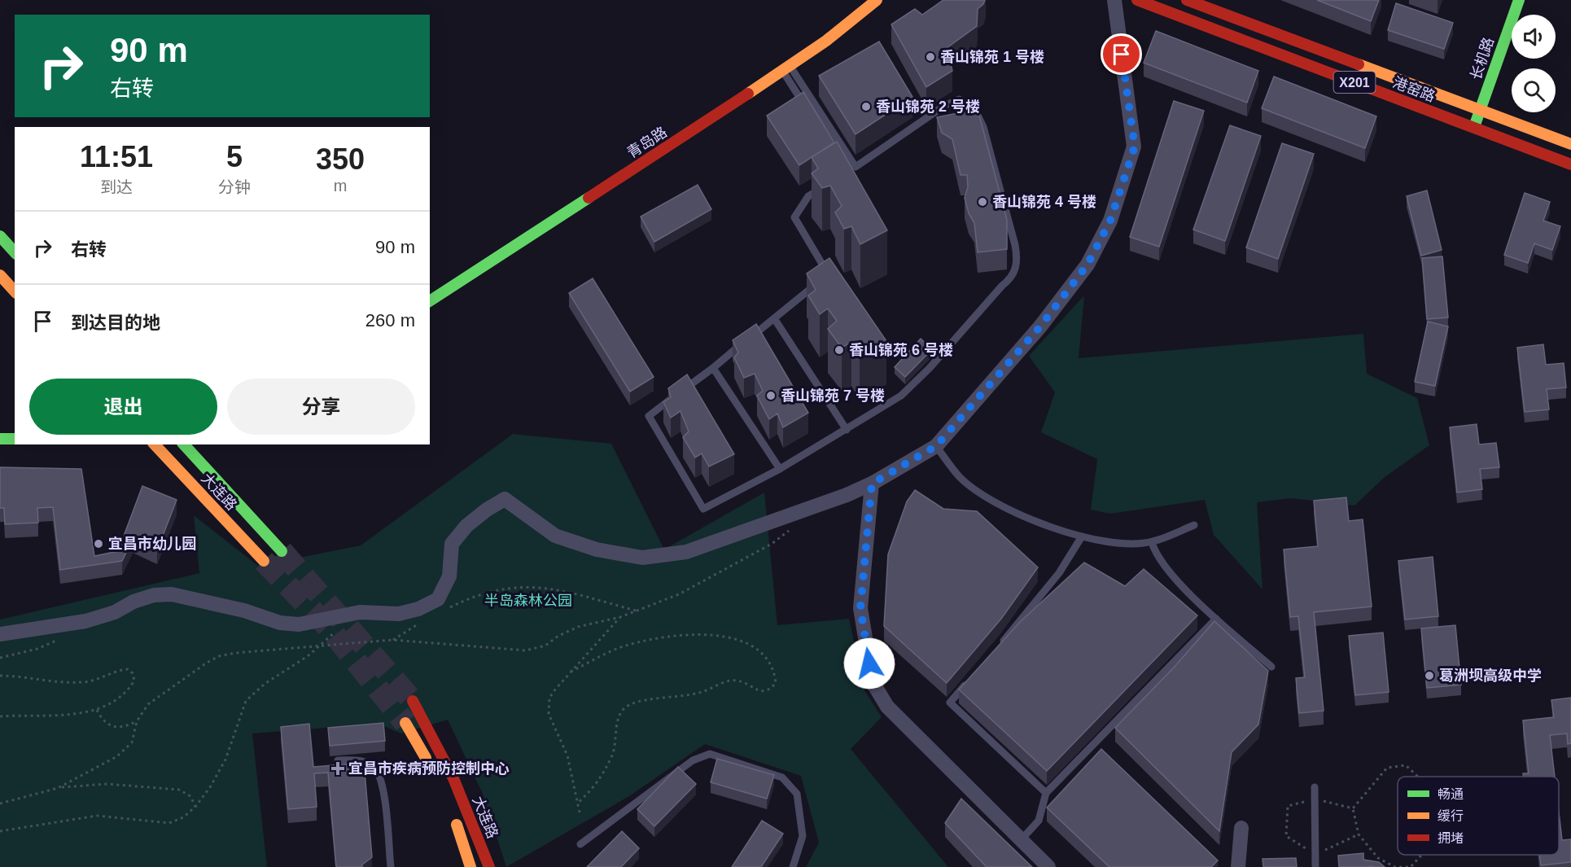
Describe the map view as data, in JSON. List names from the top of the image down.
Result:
{
  "streets": {
    "main road": [
      "长机路",
      "X201",
      "港窑路",
      "青岛路",
      "大连路"
    ]
  },
  "crossings": [
    ["长机路", "港窑路"]
  ],
  "parks": ["半岛森林公园"],
  "places": {
    "other": [
      "香山锦苑 1 号楼",
      "香山锦苑 2 号楼",
      "香山锦苑 4 号楼",
      "香山锦苑 6 号楼",
      "香山锦苑 7 号楼",
      "宜昌市幼儿园",
      "葛洲坝高级中学"
    ],
    "health": ["宜昌市疾病预防控制中心"]
  },
  "legend": ["畅通", "缓行", "拥堵"],
  "page": {
    "turn": ["90 m", "右转"],
    "eta": [
      "11:51",
      "到达",
      "5",
      "分钟",
      "350",
      "m"
    ],
    "list": [
      {
        "name": "右转",
        "value": "90 m"
      },
      {
        "name": "到达目的地",
        "value": "260 m"
      }
    ],
    "buttons": ["退出", "分享"]
  }
}
